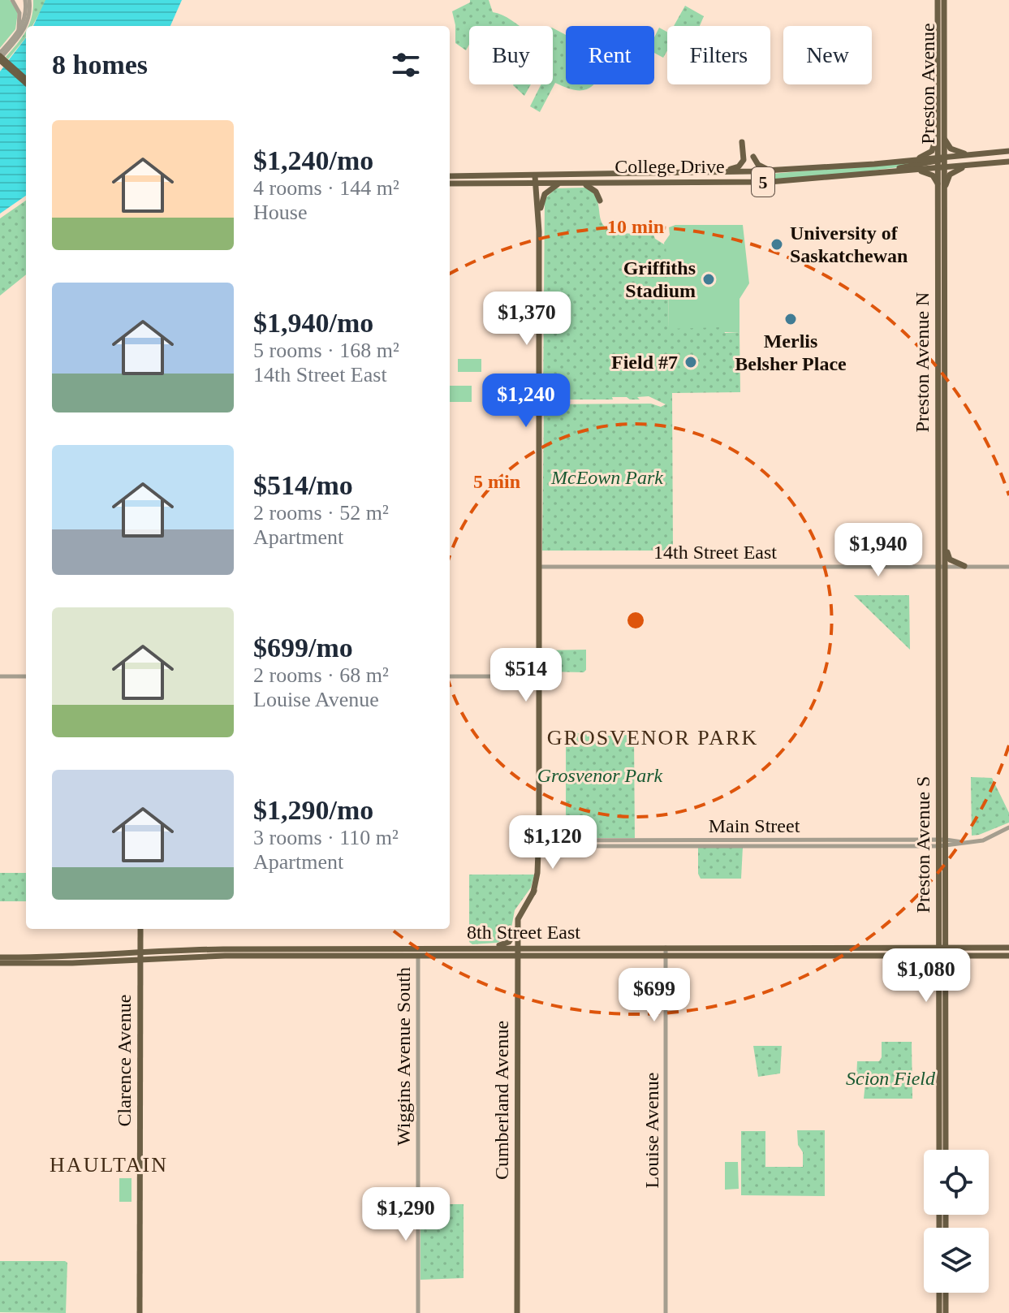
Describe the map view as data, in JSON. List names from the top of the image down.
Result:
{
  "streets": {
    "main road": [
      "Preston Avenue",
      "College Drive",
      "5",
      "Preston Avenue N",
      "Preston Avenue S",
      "8th Street East",
      "Clarence Avenue",
      "Cumberland Avenue"
    ],
    "street": [
      "14th Street East",
      "Main Street",
      "Wiggins Avenue South",
      "Louise Avenue"
    ]
  },
  "crossings": [
    ["Preston Avenue", "College Drive"],
    ["Preston Avenue", "Preston Avenue N"],
    ["College Drive", "Preston Avenue N"],
    ["Preston Avenue N", "14th Street East"],
    ["Preston Avenue N", "Preston Avenue S"],
    ["14th Street East", "Preston Avenue S"],
    ["Main Street", "Preston Avenue S"],
    ["Main Street", "Cumberland Avenue"],
    ["Preston Avenue S", "8th Street East"],
    ["8th Street East", "Wiggins Avenue South"],
    ["8th Street East", "Clarence Avenue"],
    ["8th Street East", "Cumberland Avenue"],
    ["8th Street East", "Louise Avenue"]
  ],
  "districts": ["GROSVENOR PARK", "HAULTAIN"],
  "parks": ["McEown Park", "Grosvenor Park", "Scion Field"],
  "places": [
    "University of Saskatchewan",
    "Griffiths Stadium",
    "Merlis Belsher Place",
    "Field #7"
  ],
  "page": {
    "chip": [
      "Buy",
      "Rent",
      "Filters",
      "New"
    ],
    "heading": "8 homes",
    "list": [
      {
        "name": "$1,240/mo",
        "note": "4 rooms · 144 m² · House"
      },
      {
        "name": "$1,940/mo",
        "note": "5 rooms · 168 m² · 14th Street East"
      },
      {
        "name": "$514/mo",
        "note": "2 rooms · 52 m² · Apartment"
      },
      {
        "name": "$699/mo",
        "note": "2 rooms · 68 m² · Louise Avenue"
      },
      {
        "name": "$1,290/mo",
        "note": "3 rooms · 110 m² · Apartment"
      }
    ],
    "price": [
      "$1,370",
      "$1,240",
      "$1,940",
      "$514",
      "$1,120",
      "$1,080",
      "$699",
      "$1,290"
    ]
  },
  "rings": ["10 min", "5 min"]
}
